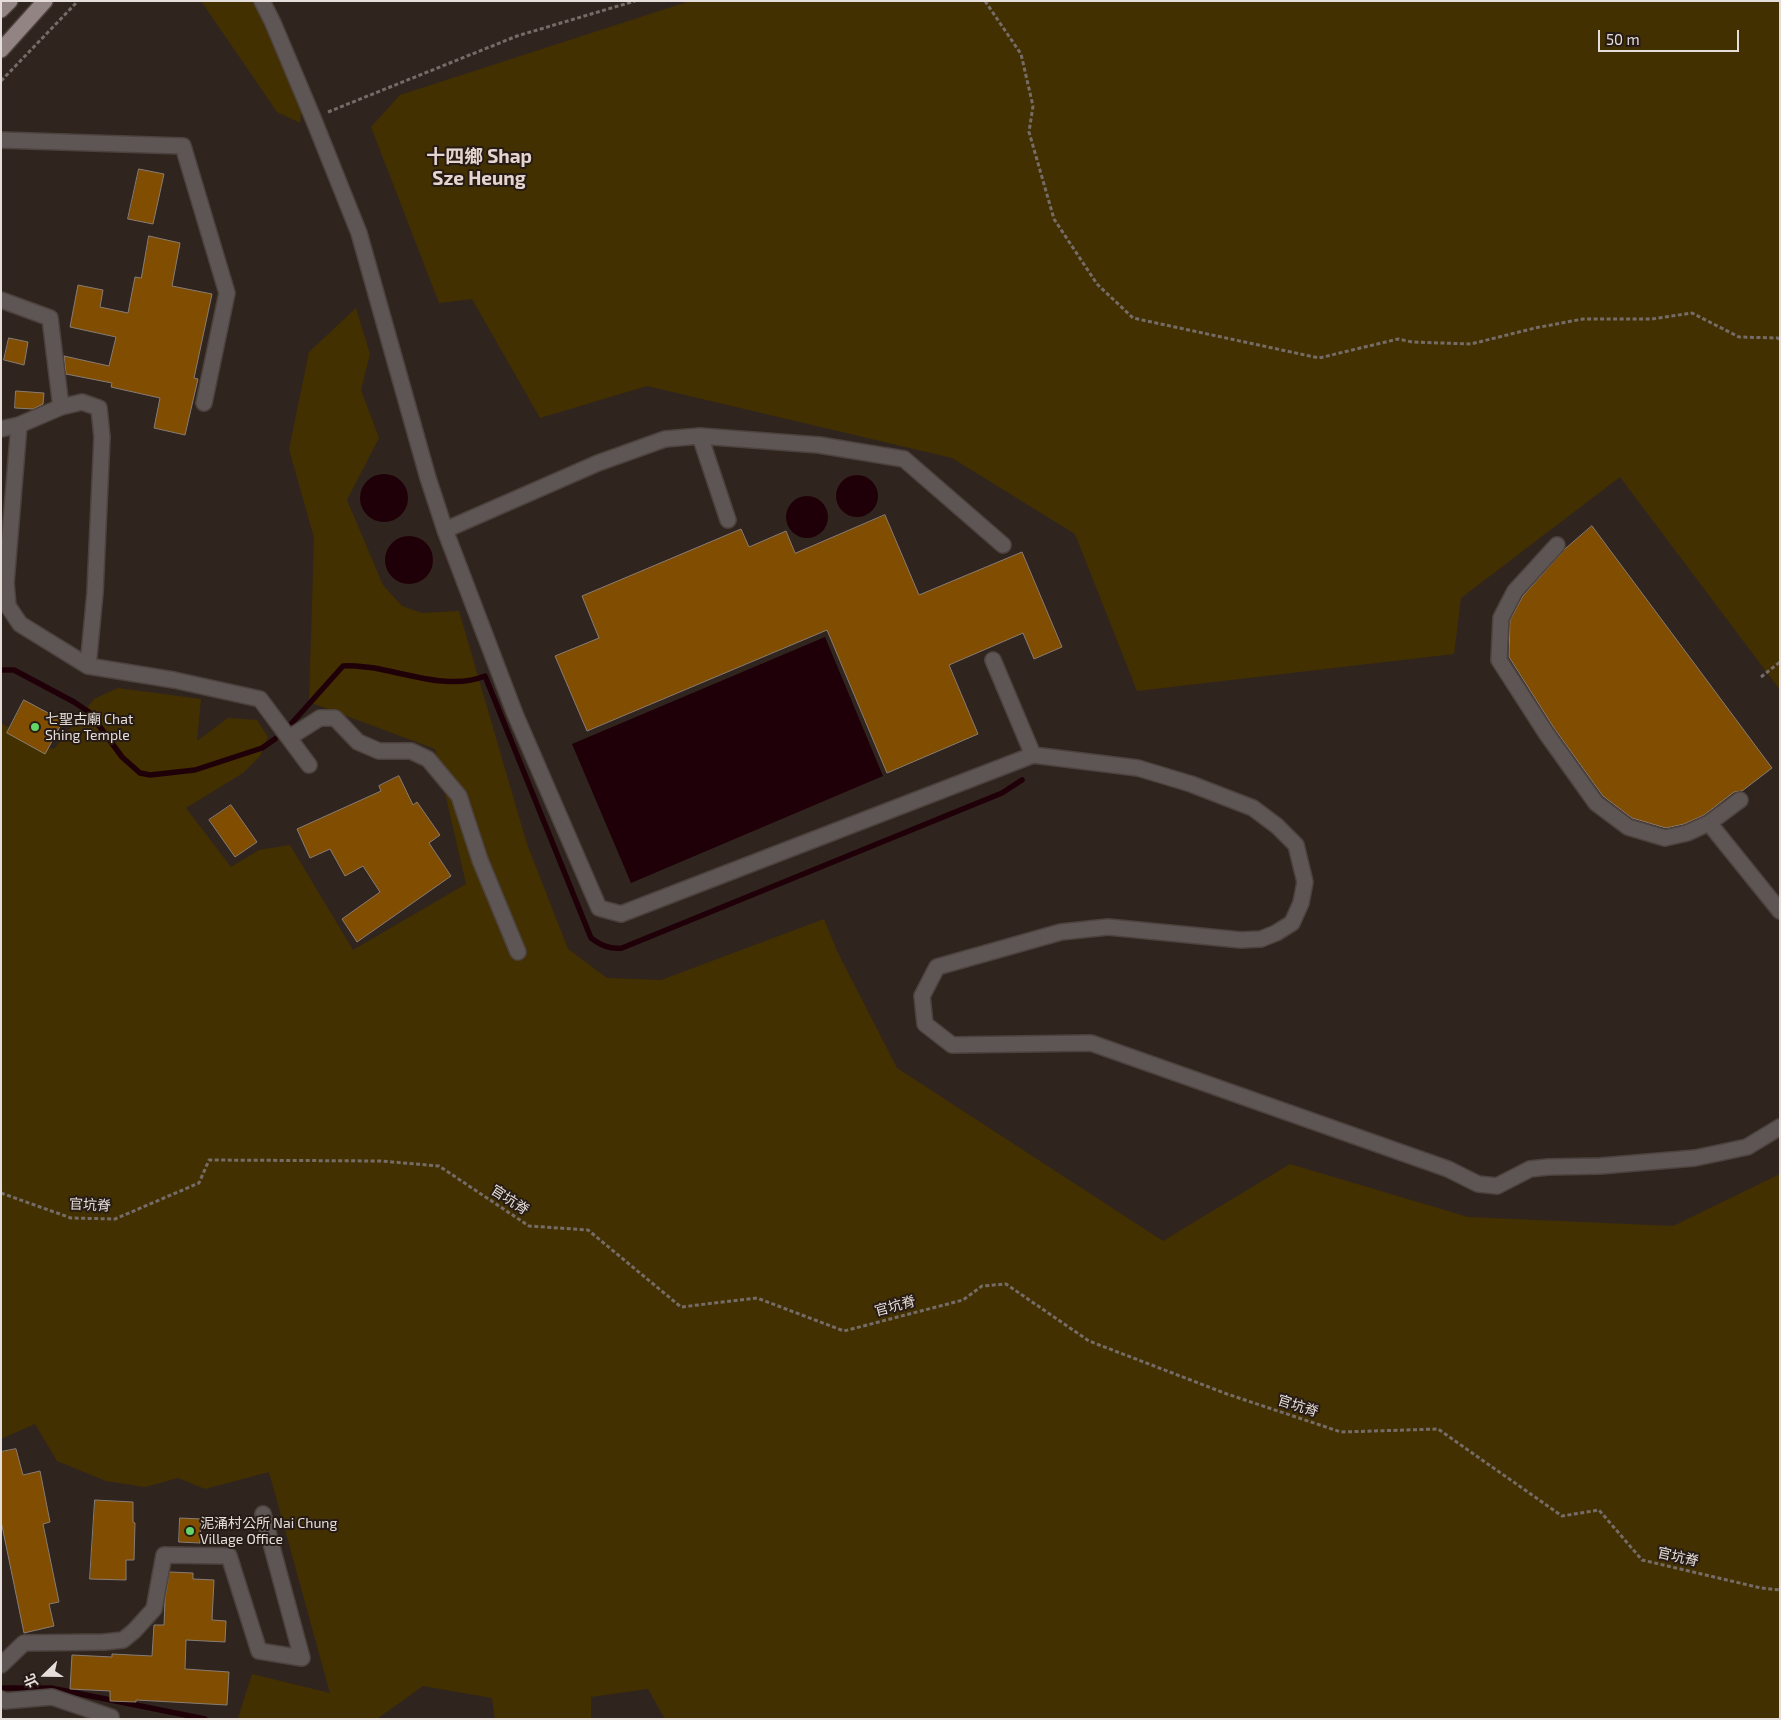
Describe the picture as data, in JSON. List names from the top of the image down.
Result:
{
  "streets": {
    "path": ["官坑脊"]
  },
  "districts": ["十四鄉 Shap Sze Heung"],
  "places": ["七聖古廟 Chat Shing Temple", "泥涌村公所 Nai Chung Village Office"],
  "scale_bar": "50 m",
  "north": "left"
}
